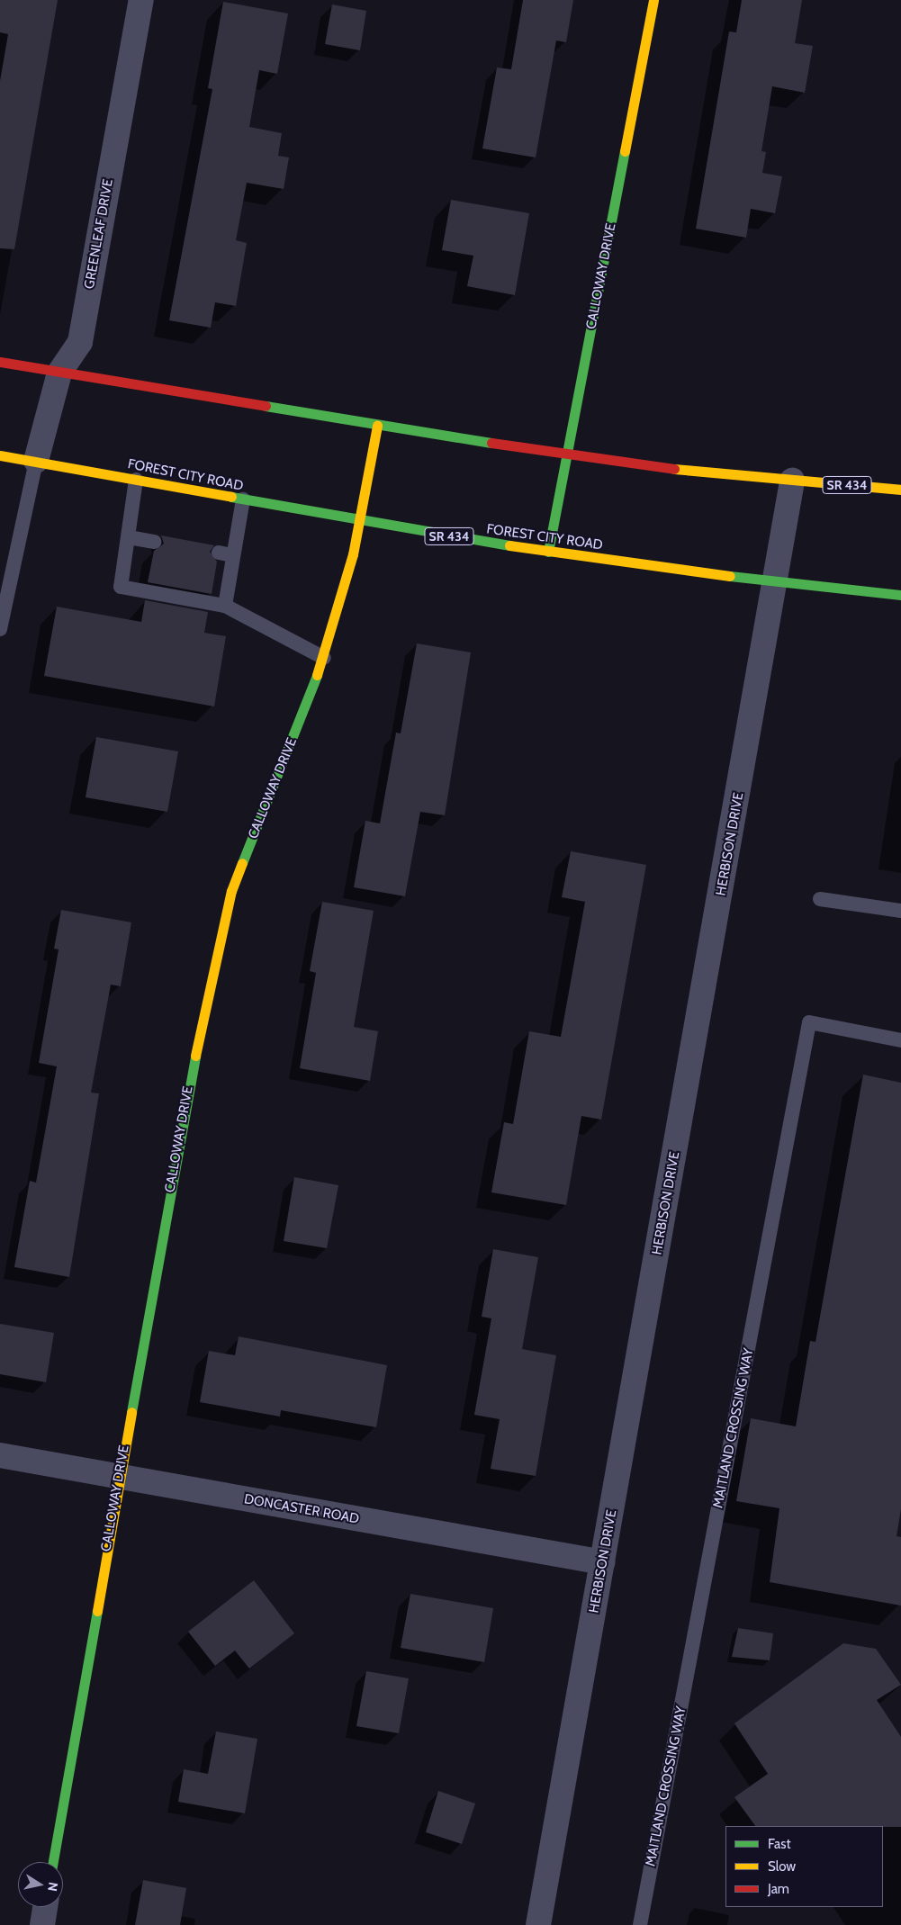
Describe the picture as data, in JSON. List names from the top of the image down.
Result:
{
  "streets": {
    "street": [
      "GREENLEAF DRIVE",
      "CALLOWAY DRIVE",
      "FOREST CITY ROAD",
      "SR 434",
      "HERBISON DRIVE",
      "DONCASTER ROAD"
    ],
    "lane": ["MAITLAND CROSSING WAY"]
  },
  "crossings": [
    ["GREENLEAF DRIVE", "FOREST CITY ROAD"],
    ["GREENLEAF DRIVE", "SR 434"],
    ["CALLOWAY DRIVE", "FOREST CITY ROAD"],
    ["CALLOWAY DRIVE", "SR 434"],
    ["CALLOWAY DRIVE", "DONCASTER ROAD"],
    ["FOREST CITY ROAD", "HERBISON DRIVE"],
    ["SR 434", "HERBISON DRIVE"],
    ["HERBISON DRIVE", "DONCASTER ROAD"]
  ],
  "legend": ["Fast", "Slow", "Jam"],
  "north": "right"
}
